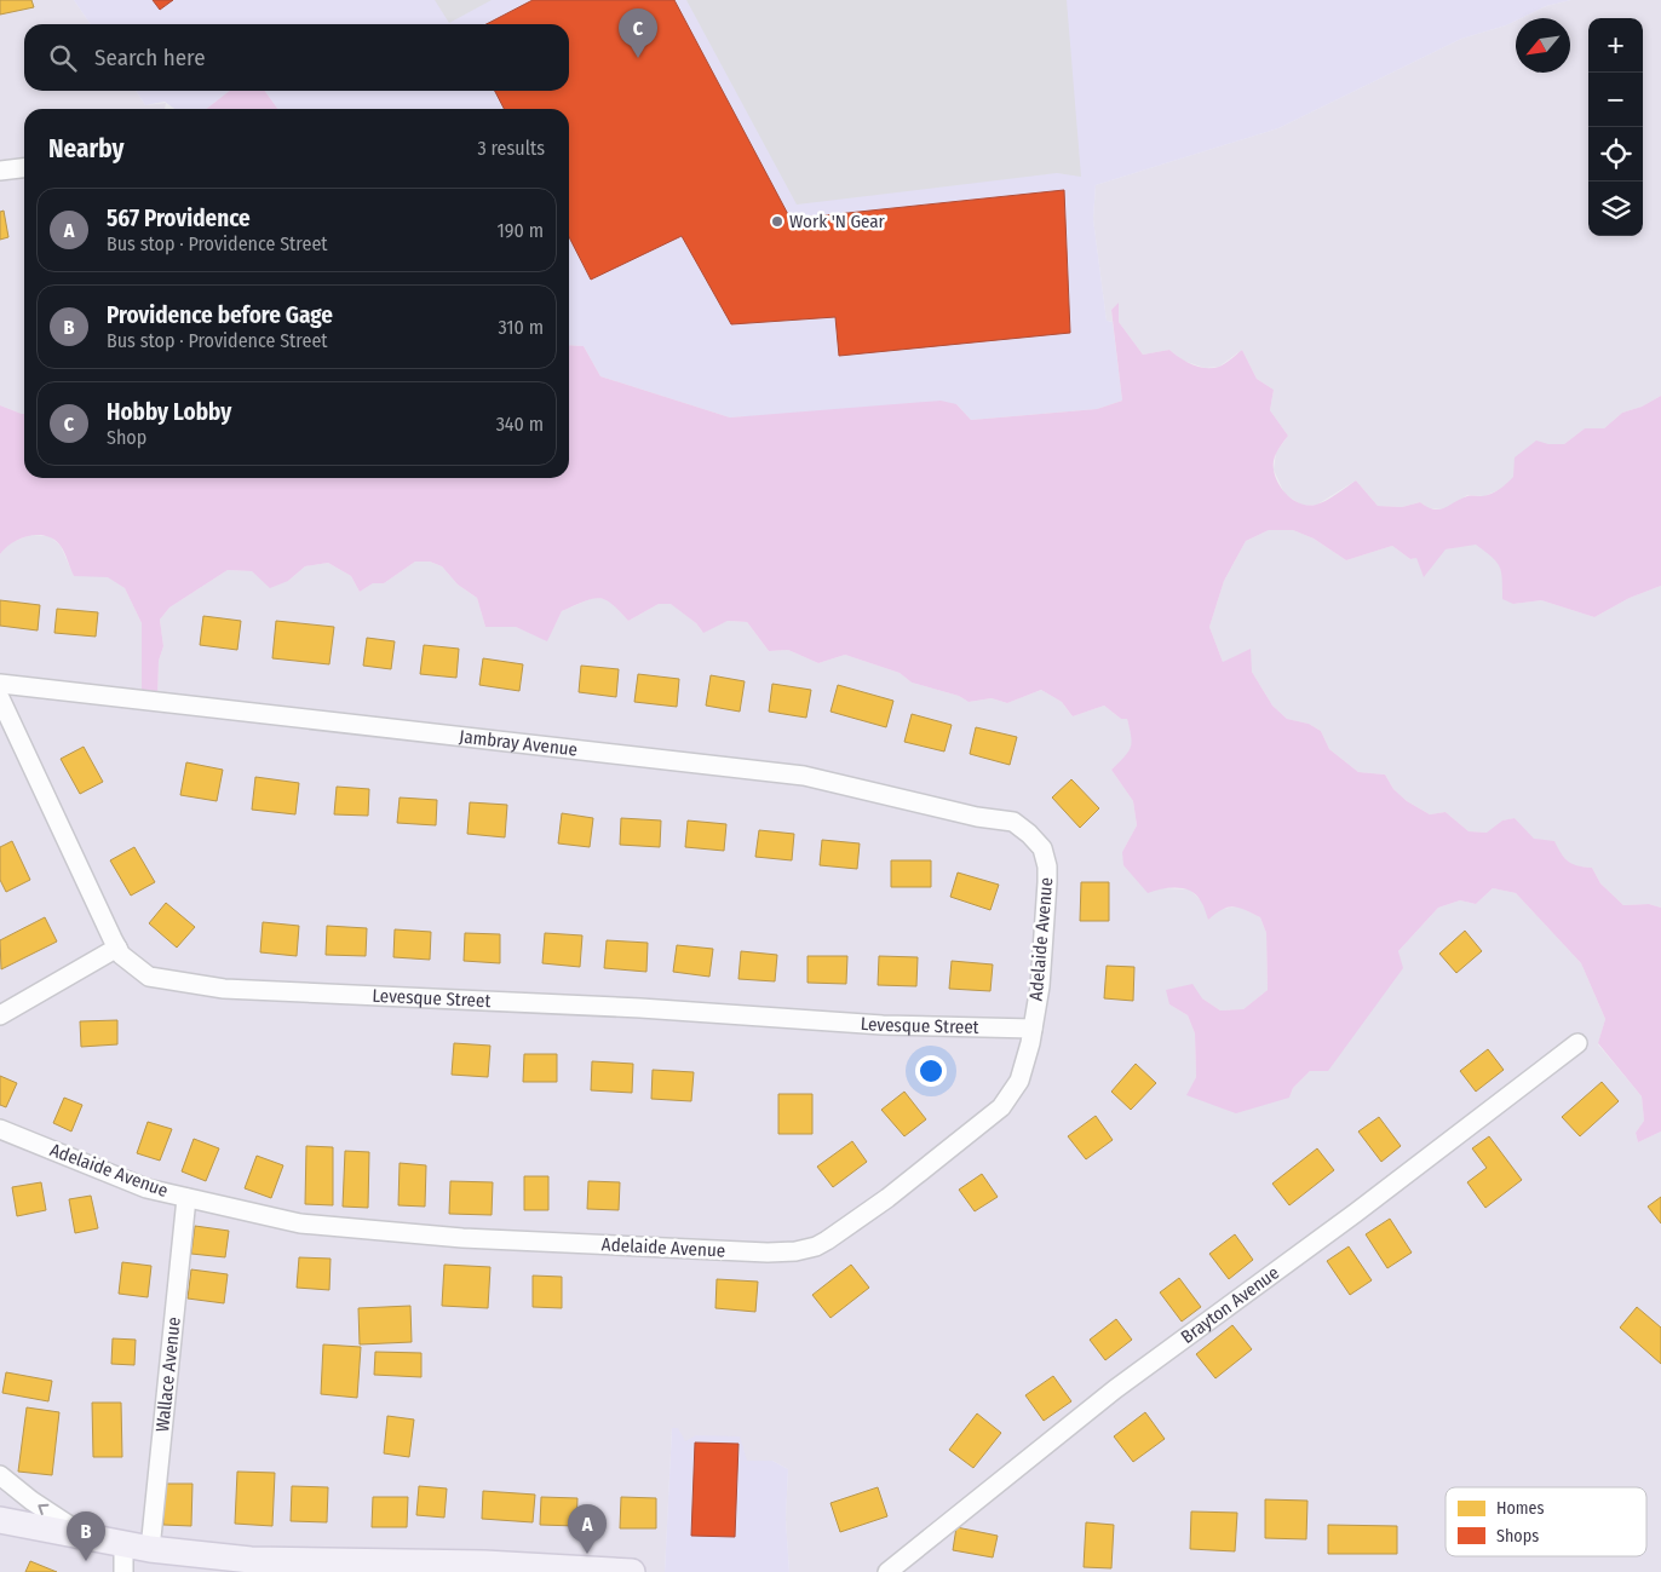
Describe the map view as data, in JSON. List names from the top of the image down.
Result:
{
  "streets": {
    "street": [
      "Jambray Avenue",
      "Adelaide Avenue",
      "Levesque Street",
      "Brayton Avenue",
      "Wallace Avenue"
    ]
  },
  "crossings": [
    ["Jambray Avenue", "Adelaide Avenue"],
    ["Adelaide Avenue", "Levesque Street"],
    ["Adelaide Avenue", "Wallace Avenue"]
  ],
  "places": ["Work 'N Gear"],
  "legend": ["Homes", "Shops"],
  "north": "bottom left",
  "page": {
    "pins": ["C", "A", "B"],
    "map_buttons": ["+", "−"],
    "search": "Search here",
    "heading": ["Nearby", "3 results"],
    "list": [
      {
        "mark": "A",
        "name": "567 Providence",
        "note": "Bus stop · Providence Street",
        "value": "190 m"
      },
      {
        "mark": "B",
        "name": "Providence before Gage",
        "note": "Bus stop · Providence Street",
        "value": "310 m"
      },
      {
        "mark": "C",
        "name": "Hobby Lobby",
        "note": "Shop",
        "value": "340 m"
      }
    ]
  }
}
